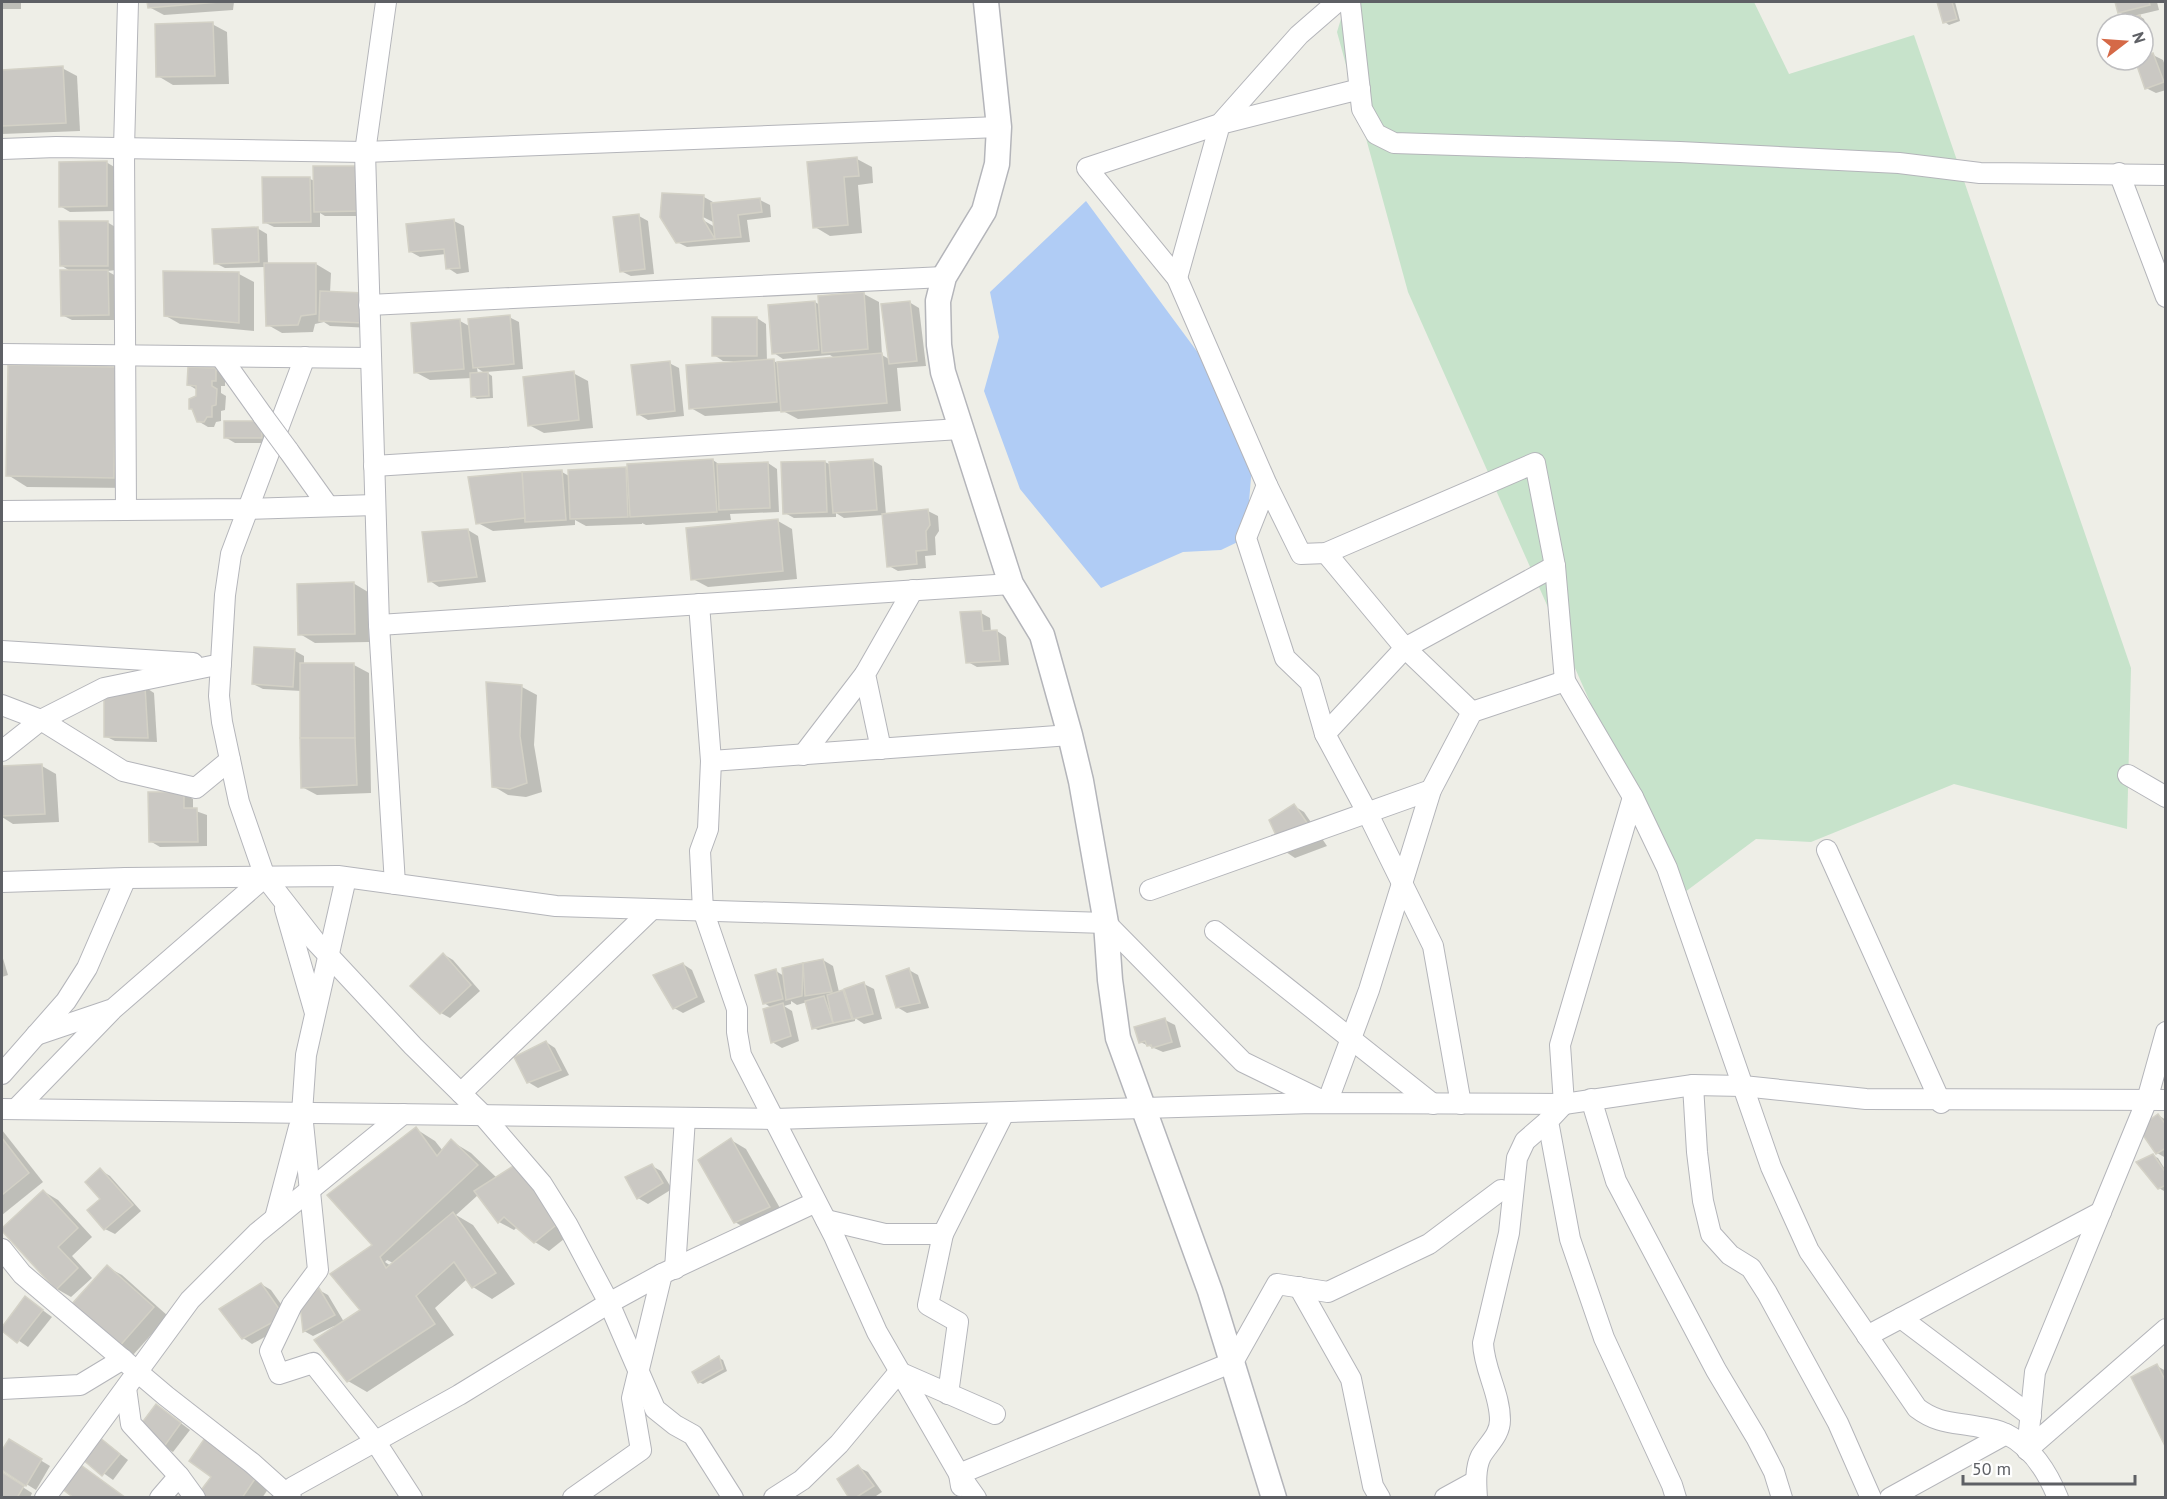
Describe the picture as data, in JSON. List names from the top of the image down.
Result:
{
  "scale_bar": "50 m",
  "north": "right"
}
